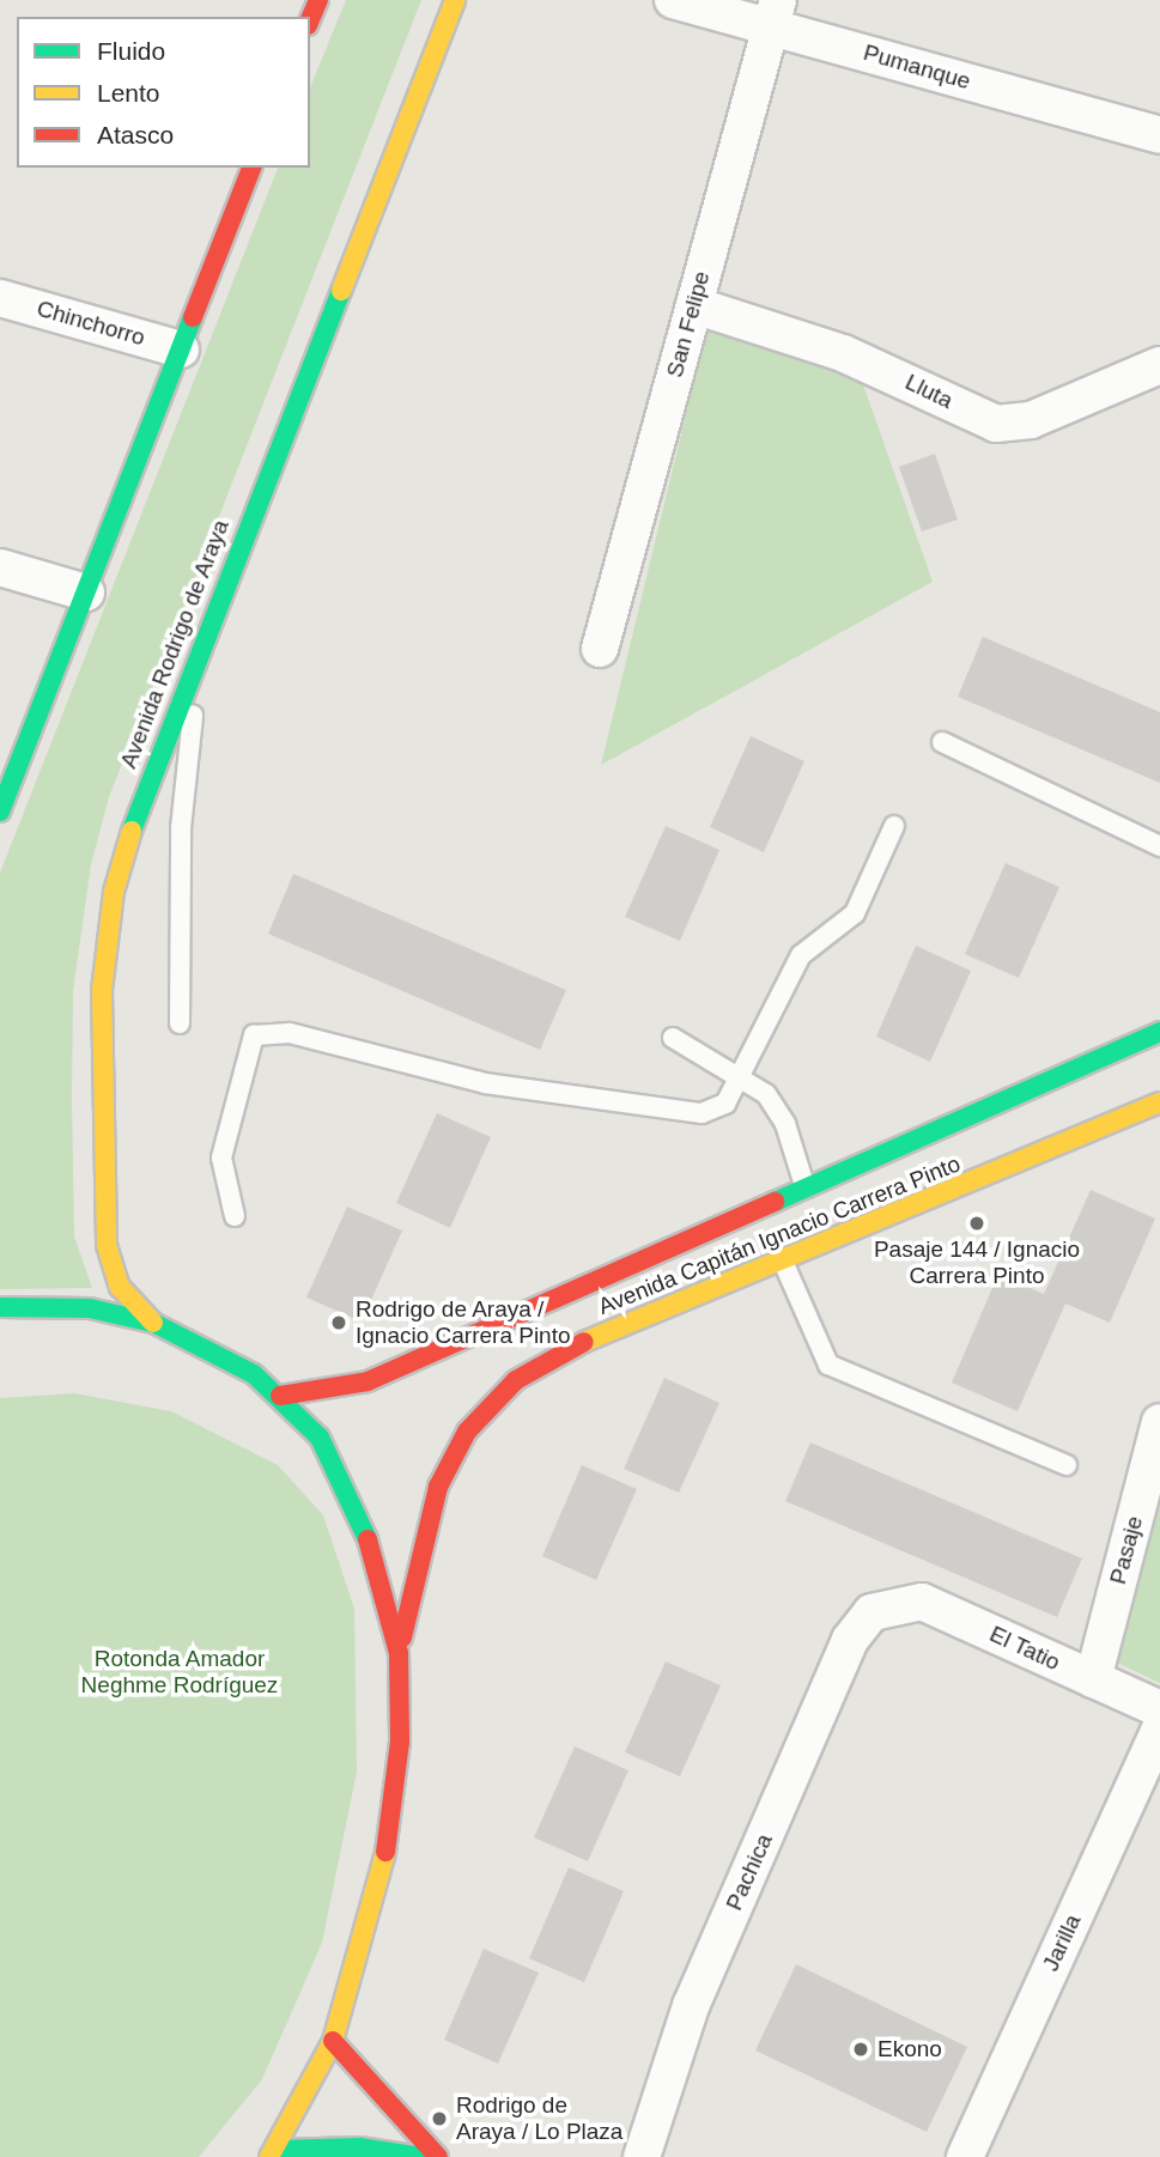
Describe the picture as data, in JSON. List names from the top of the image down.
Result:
{
  "streets": {
    "main road": ["Avenida Rodrigo de Araya", "Avenida Capitán Ignacio Carrera Pinto"],
    "street": [
      "Pumanque",
      "Chinchorro",
      "San Felipe",
      "Lluta",
      "Pasaje",
      "El Tatio",
      "Pachica",
      "Jarilla"
    ]
  },
  "crossings": [
    ["Pumanque", "San Felipe"],
    ["San Felipe", "Lluta"],
    ["Pasaje", "El Tatio"],
    ["El Tatio", "Pachica"]
  ],
  "parks": ["Rotonda Amador Neghme Rodríguez"],
  "places": [
    "Pasaje 144 / Ignacio Carrera Pinto",
    "Rodrigo de Araya / Ignacio Carrera Pinto",
    "Ekono",
    "Rodrigo de Araya / Lo Plaza"
  ],
  "legend": ["Fluido", "Lento", "Atasco"]
}
